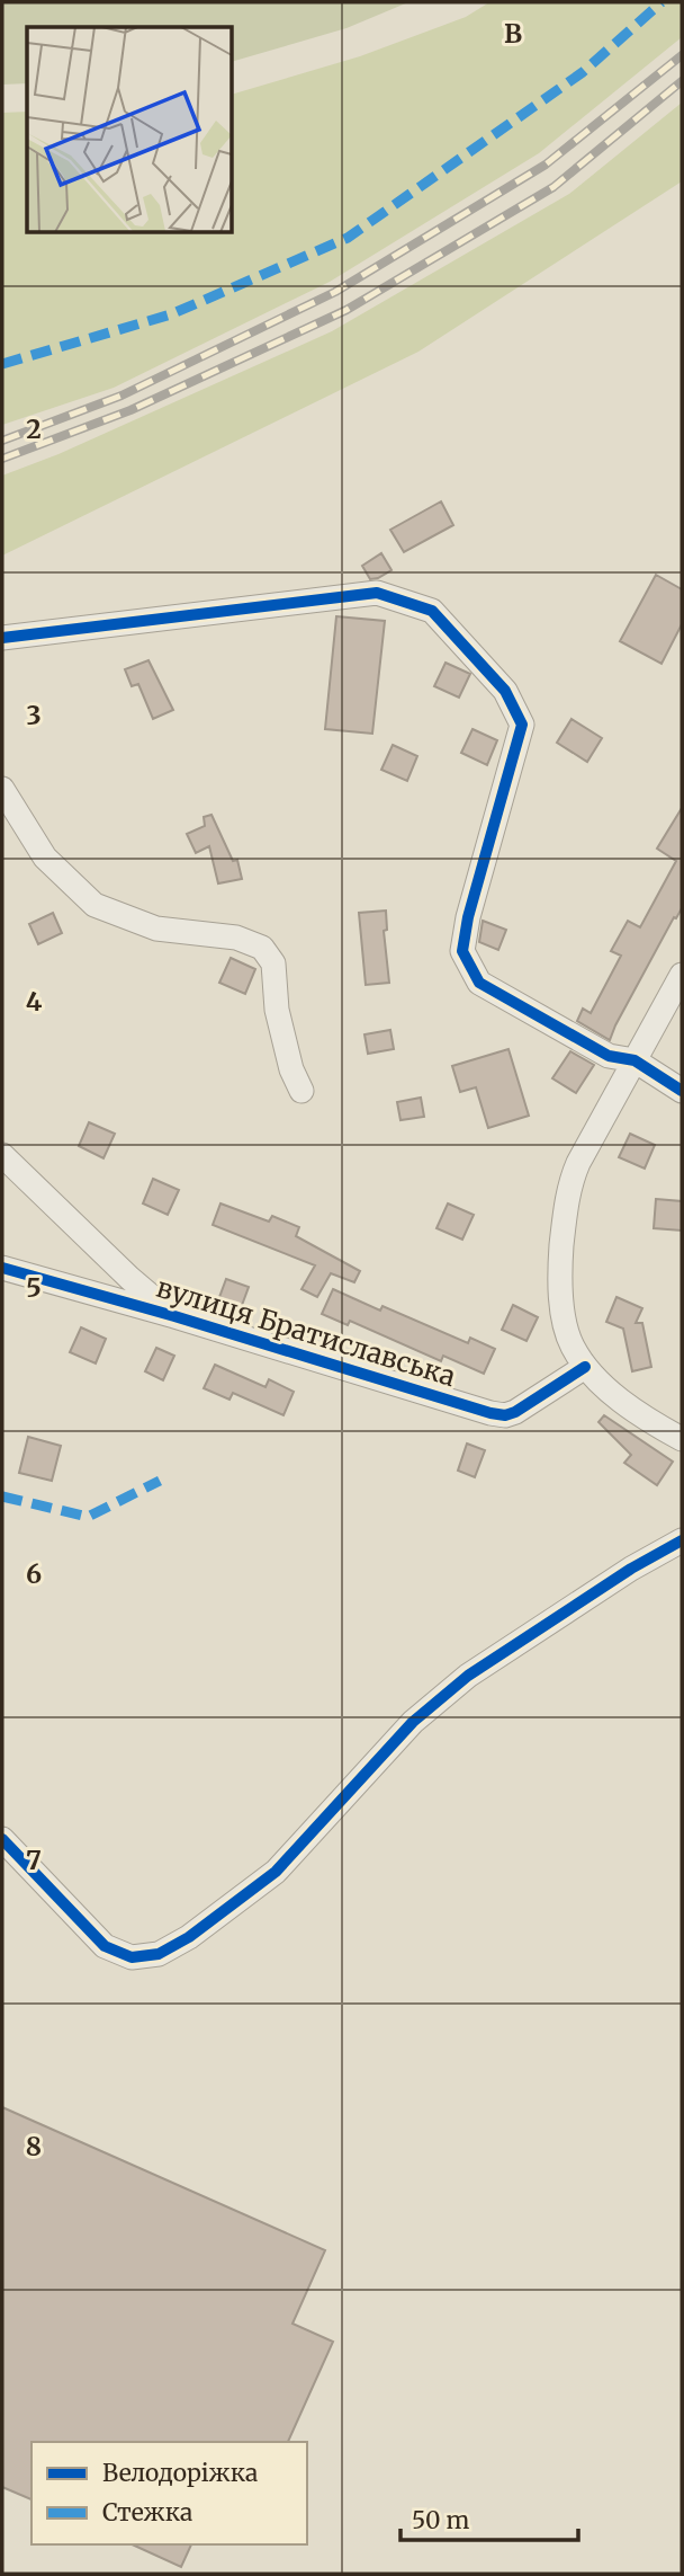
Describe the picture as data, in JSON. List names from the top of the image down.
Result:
{
  "streets": {
    "street": ["вулиця Братиславська"]
  },
  "legend": ["Велодоріжка", "Стежка"],
  "scale_bar": "50 m",
  "grid": {
    "columns": ["B"],
    "rows": [
      "2",
      "3",
      "4",
      "5",
      "6",
      "7",
      "8"
    ]
  }
}
